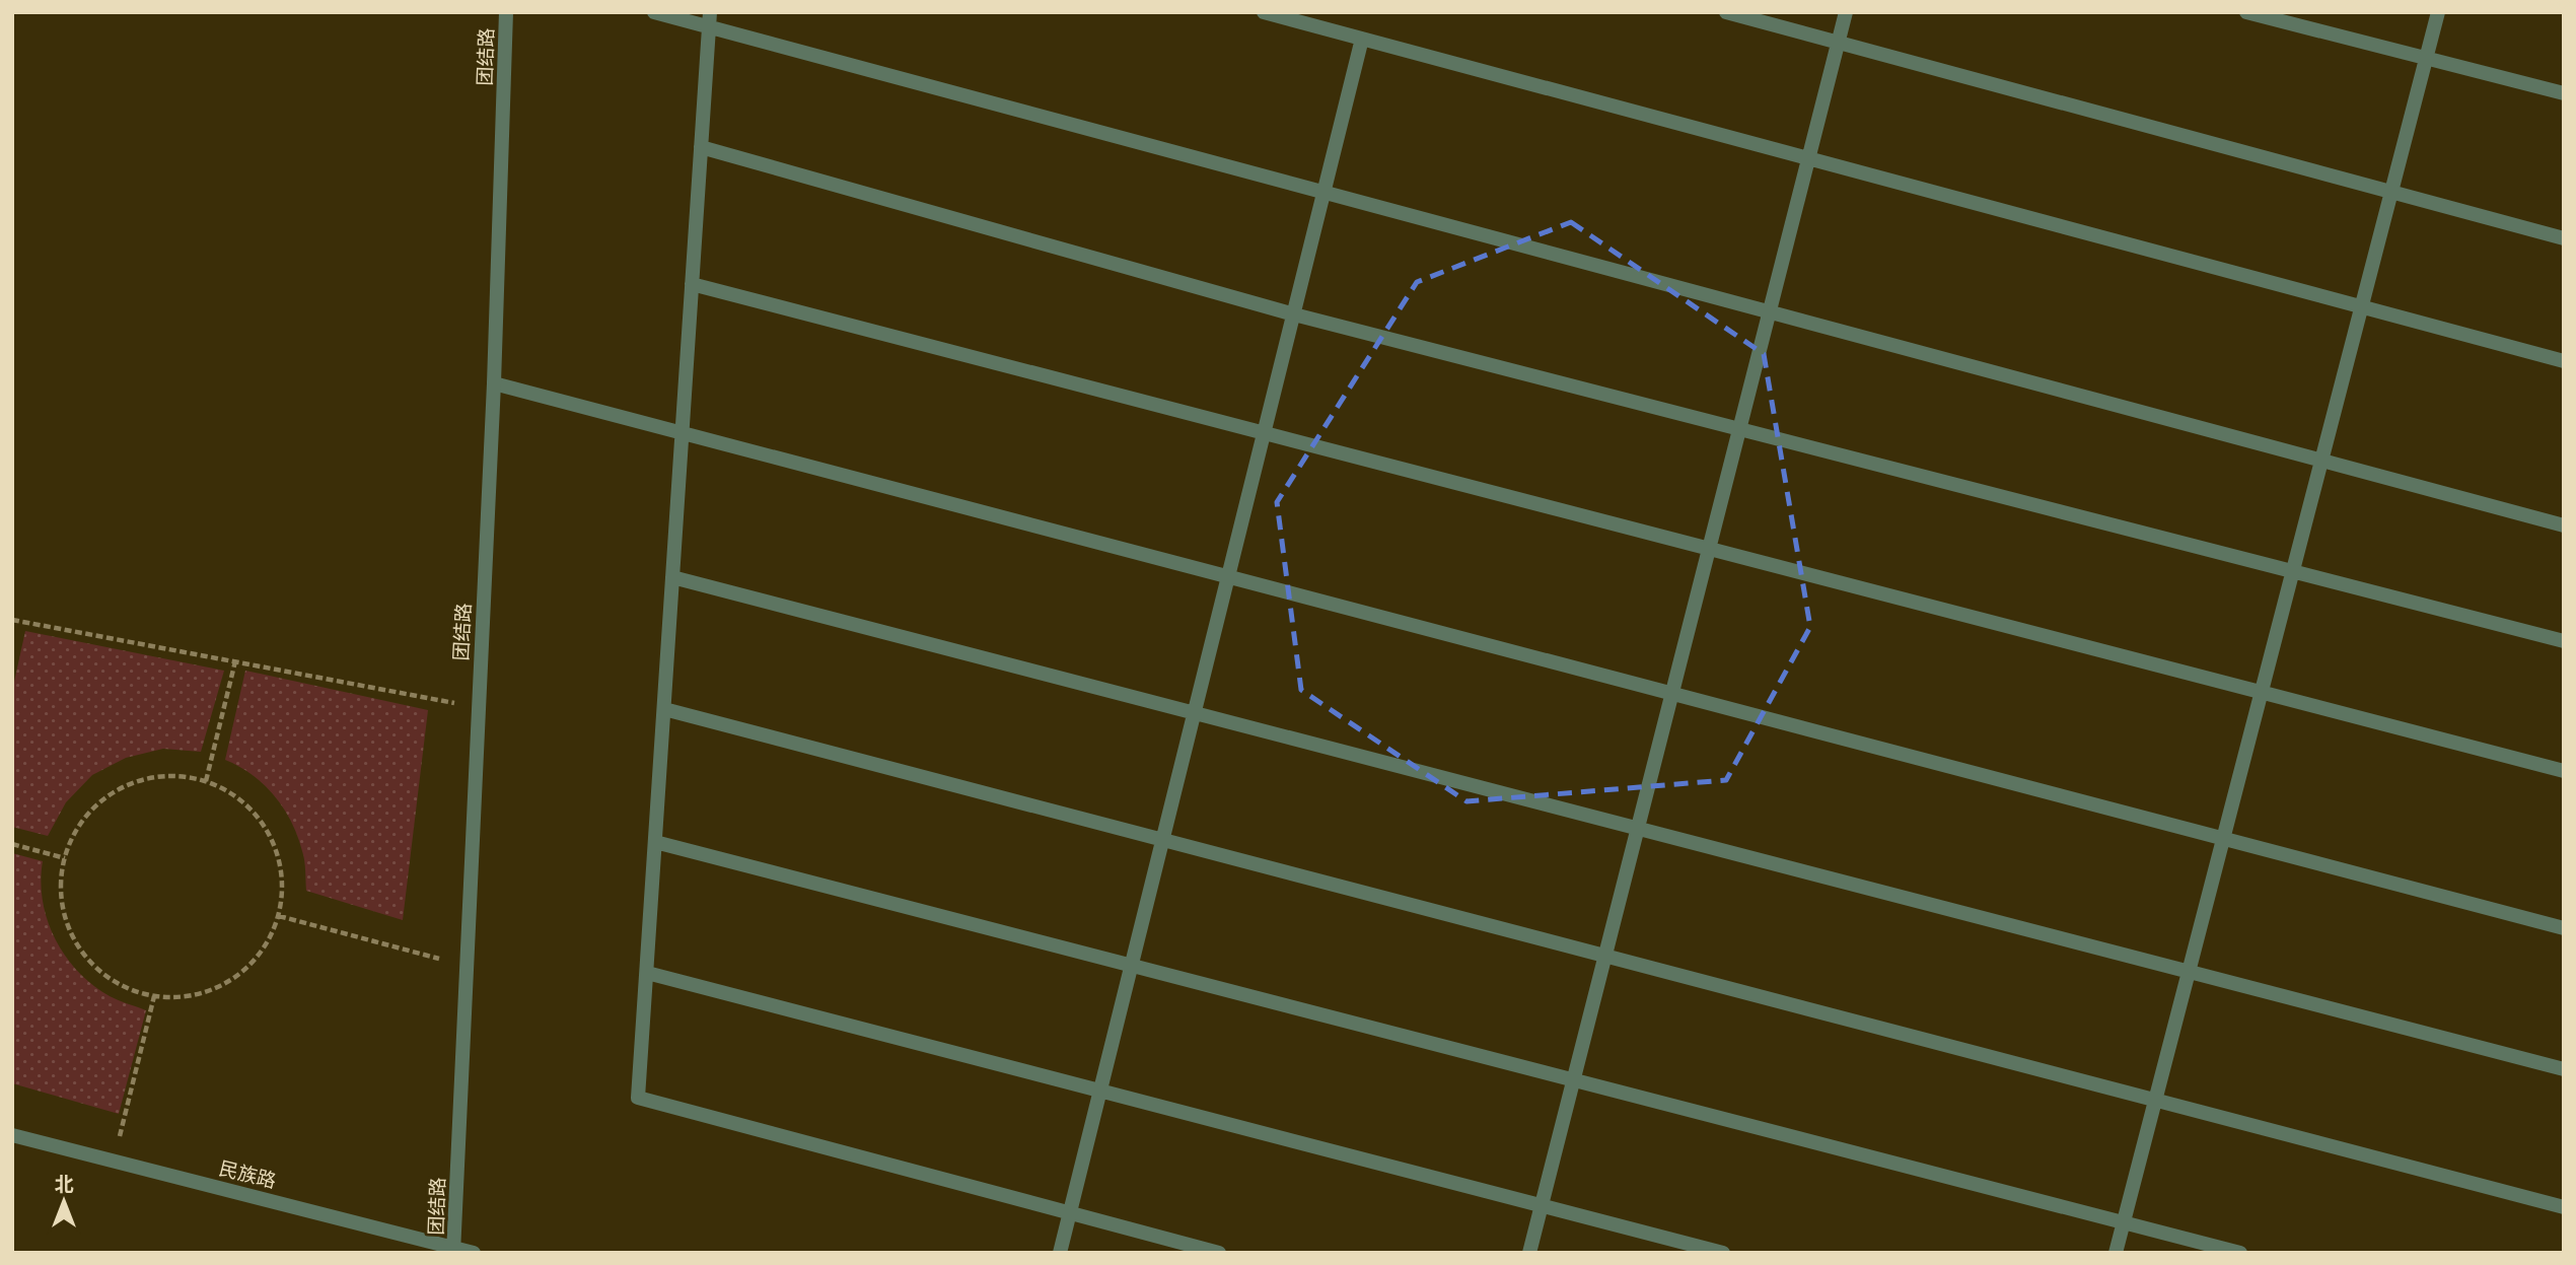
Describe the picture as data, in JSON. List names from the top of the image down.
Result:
{
  "streets": {
    "street": ["团结路", "民族路"]
  },
  "crossings": [
    ["团结路", "民族路"]
  ],
  "north": "top"
}
